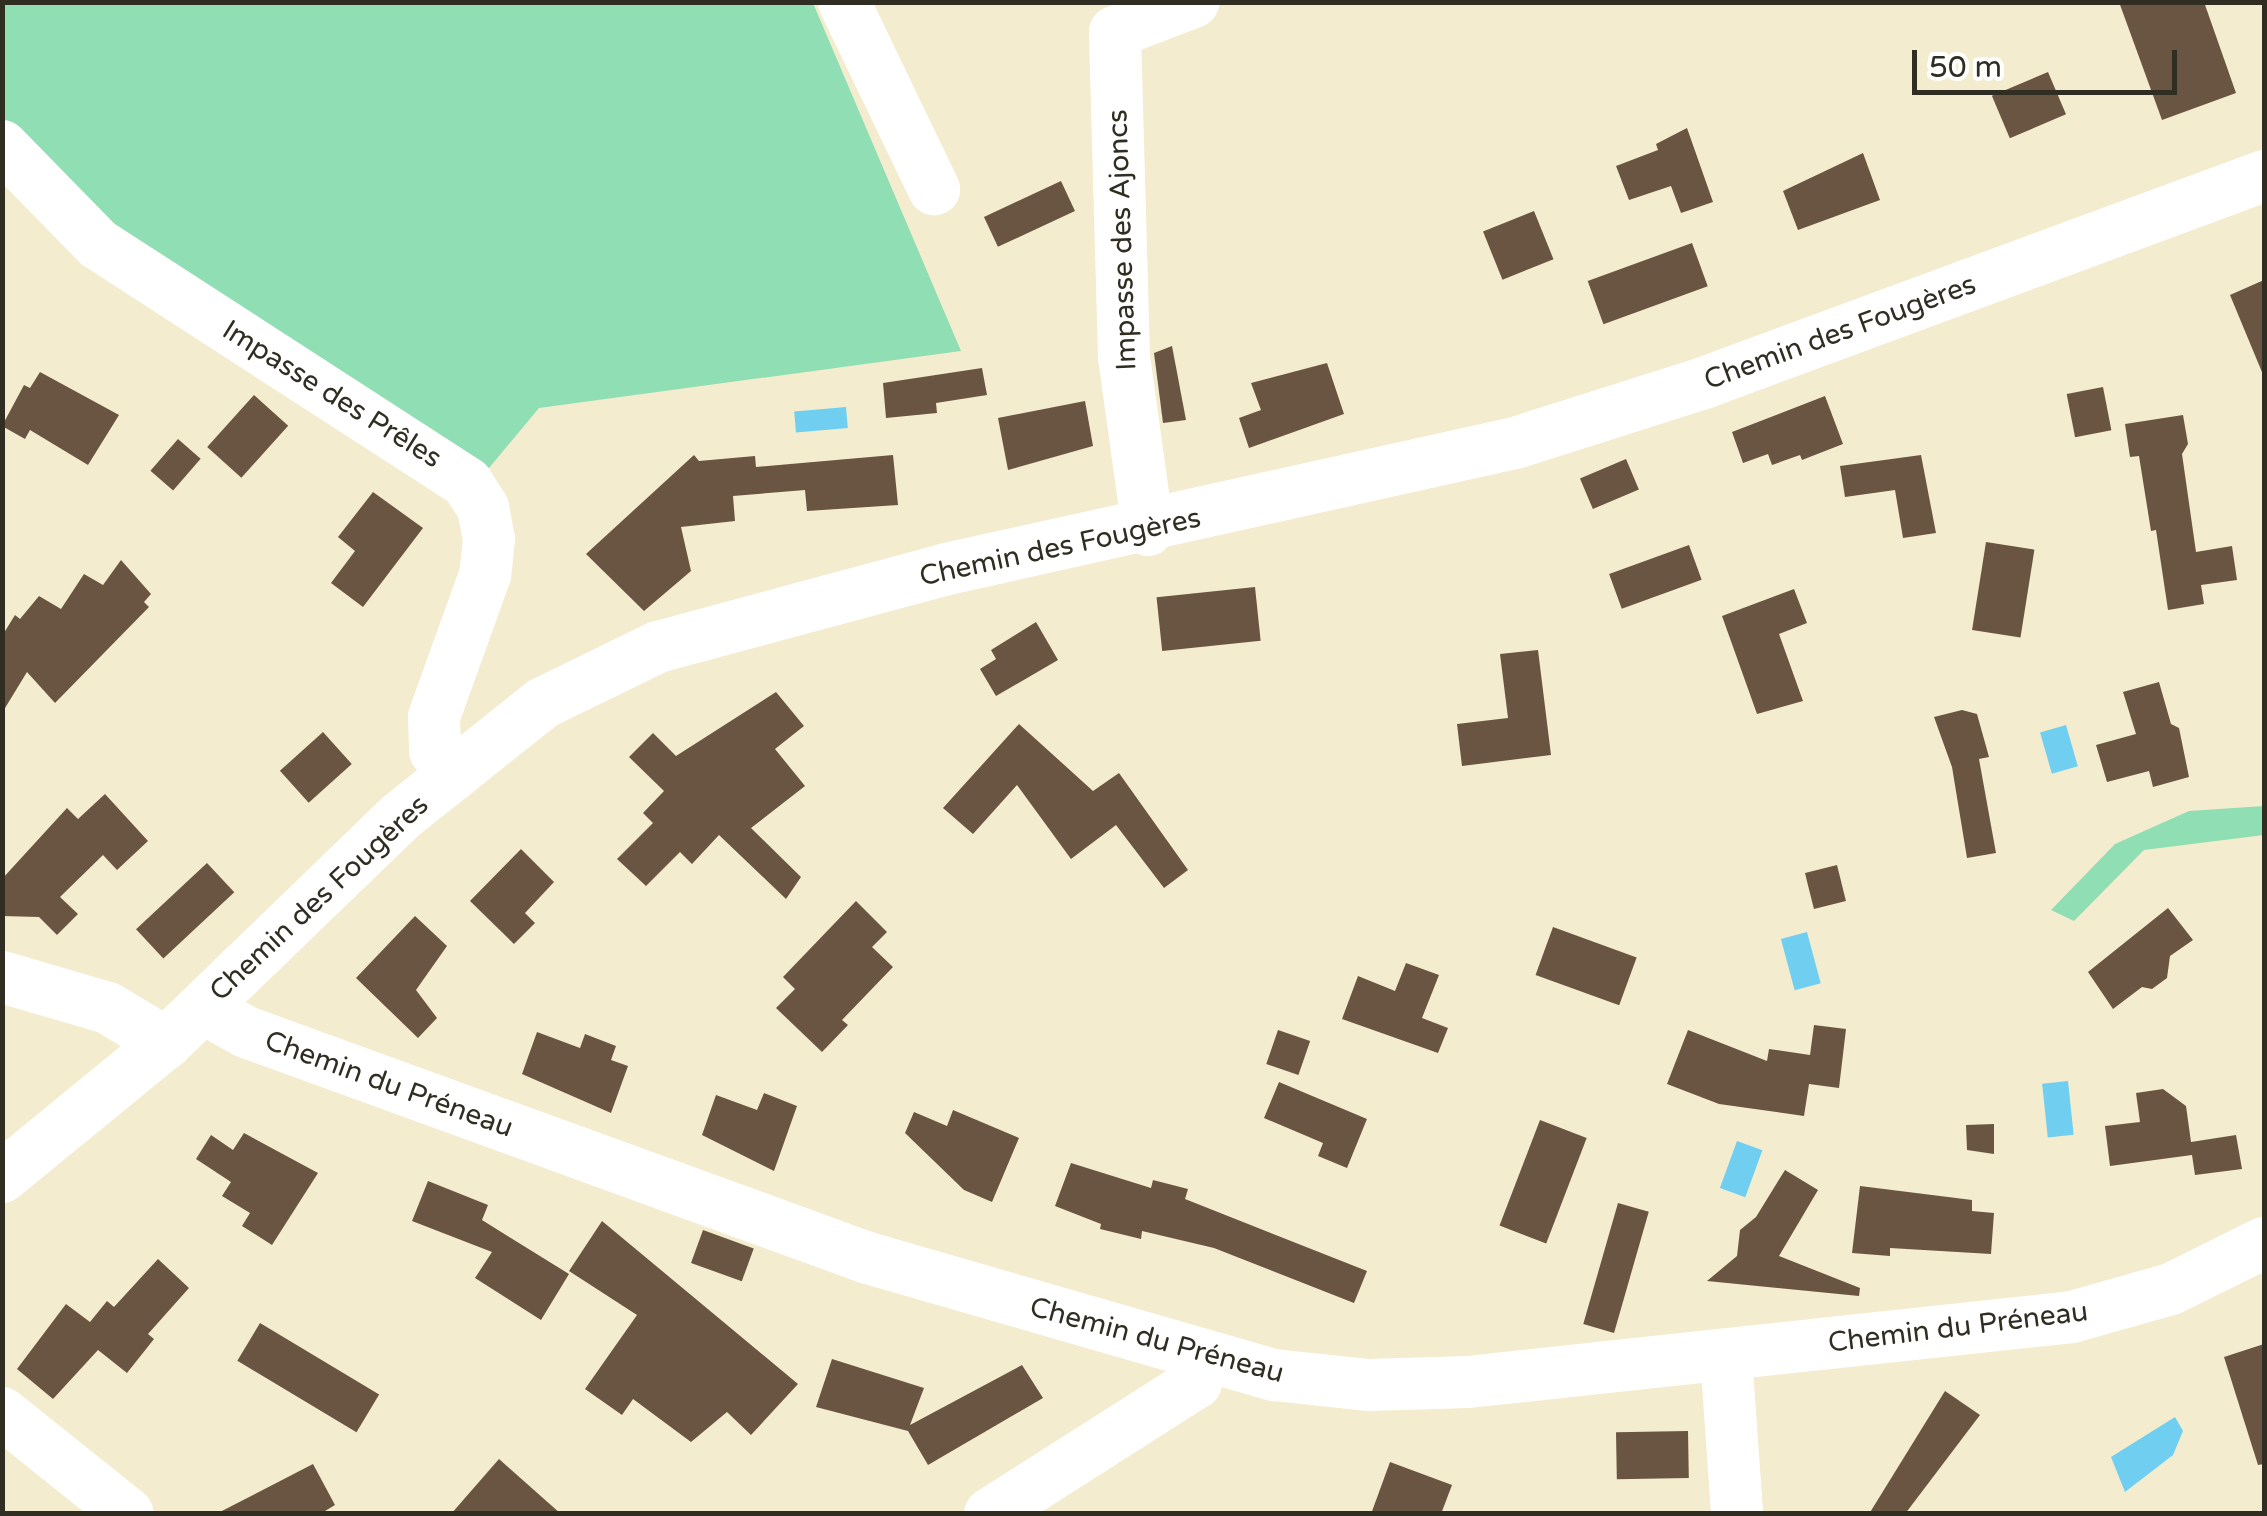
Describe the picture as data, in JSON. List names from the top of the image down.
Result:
{
  "streets": {
    "street": [
      "Impasse des Ajoncs",
      "Chemin des Fougères",
      "Impasse des Prêles",
      "Chemin du Préneau"
    ]
  },
  "crossings": [
    ["Impasse des Ajoncs", "Chemin des Fougères"],
    ["Chemin des Fougères", "Impasse des Prêles"],
    ["Chemin des Fougères", "Chemin du Préneau"]
  ],
  "scale_bar": "50 m"
}
